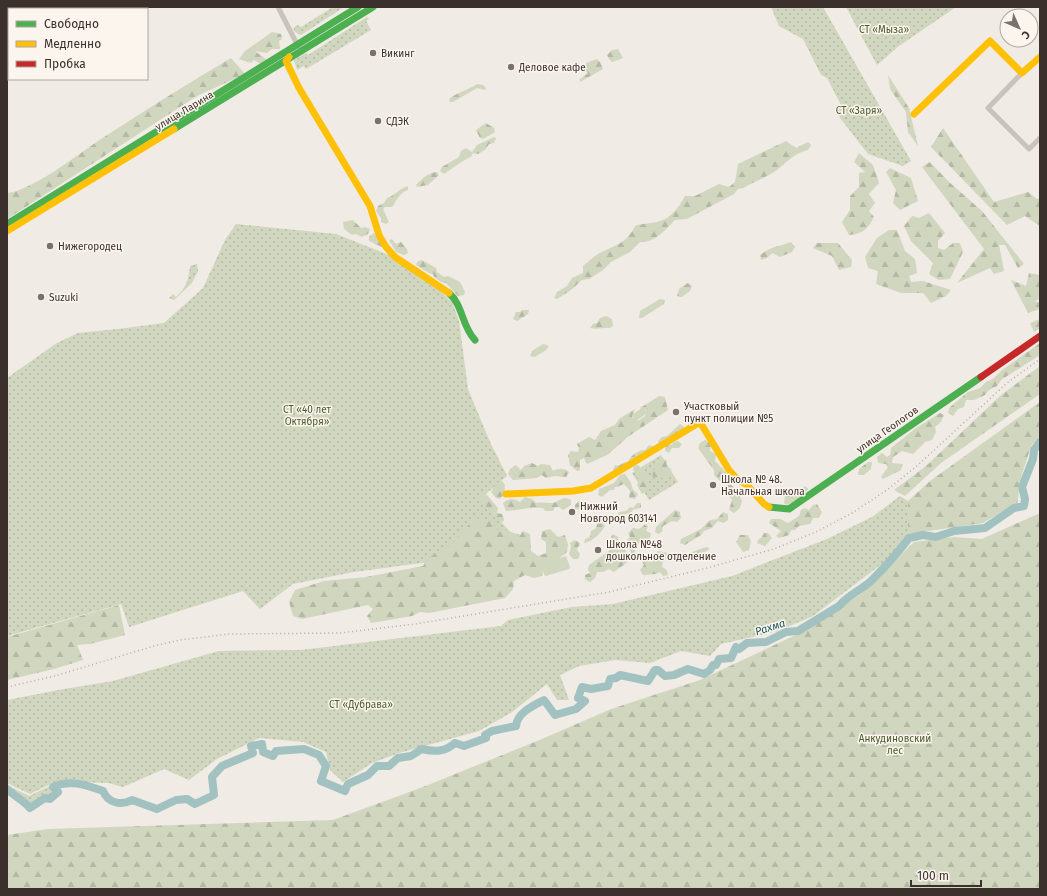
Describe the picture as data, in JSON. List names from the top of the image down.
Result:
{
  "streets": {
    "street": ["улица Ларина", "улица Геологов"]
  },
  "water": ["Рахма"],
  "parks": [
    "СТ «Мыза»",
    "СТ «Заря»",
    "СТ «40 лет Октября»",
    "СТ «Дубрава»",
    "Анкудиновский лес"
  ],
  "places": [
    "Викинг",
    "Деловое кафе",
    "СДЭК",
    "Нижегородец",
    "Suzuki",
    "Участковый пункт полиции №5",
    "Школа № 48. Начальная школа",
    "Нижний Новгород 603141",
    "Школа №48 дошкольное отделение"
  ],
  "legend": ["Свободно", "Медленно", "Пробка"],
  "scale_bar": "100 m",
  "north": "bottom right"
}
